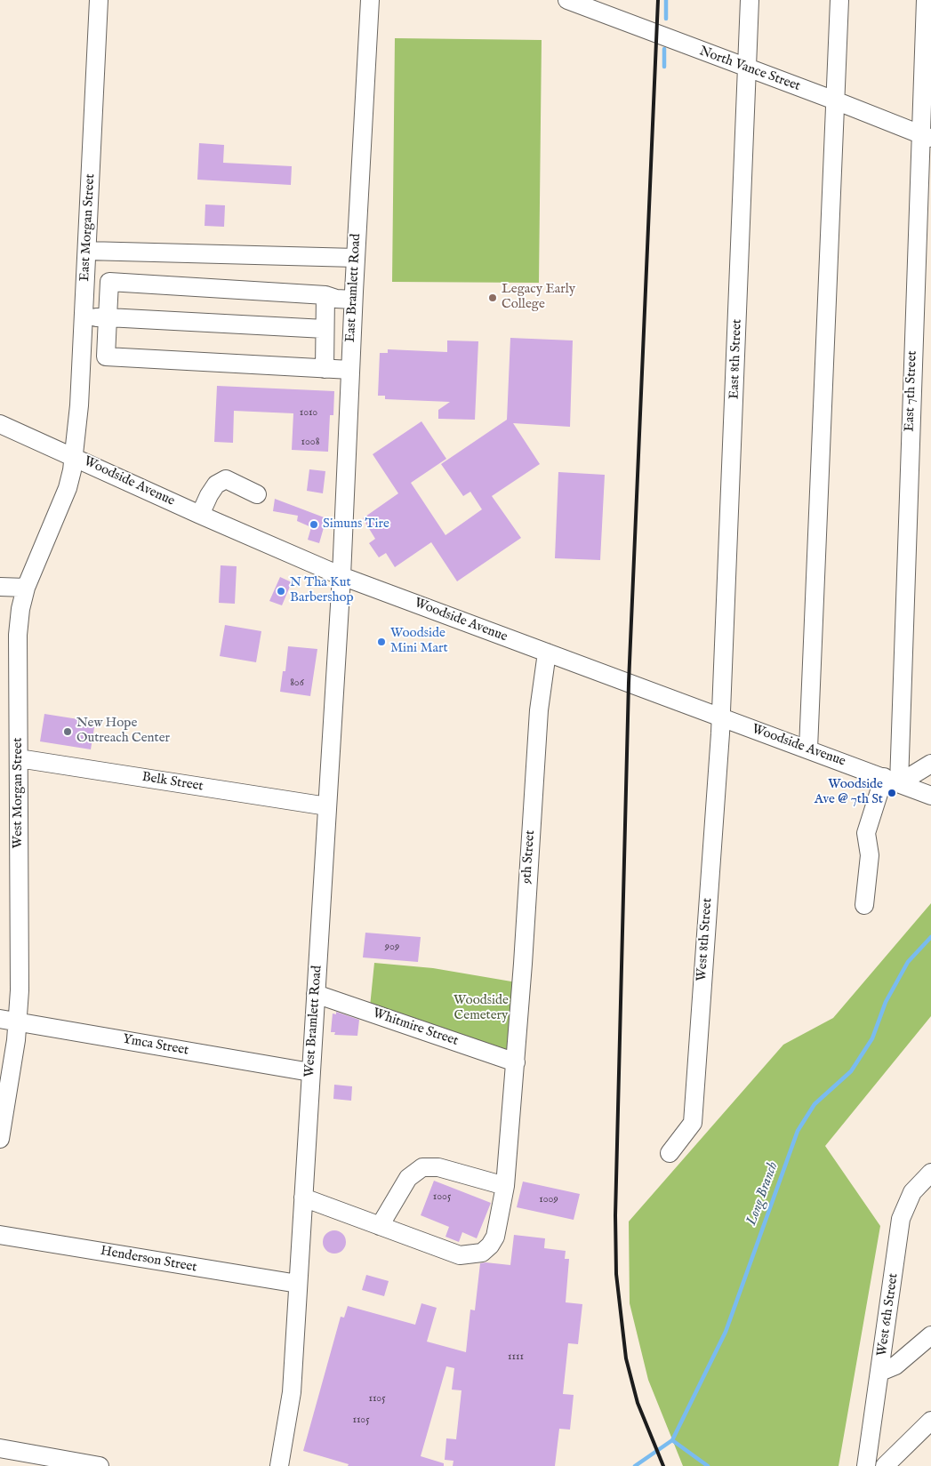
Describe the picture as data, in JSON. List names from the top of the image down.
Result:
{
  "streets": {
    "street": [
      "North Vance Street",
      "East Morgan Street",
      "East Bramlett Road",
      "East 8th Street",
      "East 7th Street",
      "Woodside Avenue",
      "Belk Street",
      "West Morgan Street",
      "9th Street",
      "West 8th Street",
      "West Bramlett Road",
      "Whitmire Street",
      "Ymca Street",
      "Henderson Street",
      "West 6th Street"
    ]
  },
  "crossings": [
    ["North Vance Street", "East 8th Street"],
    ["North Vance Street", "East 7th Street"],
    ["East Morgan Street", "Woodside Avenue"],
    ["East Morgan Street", "West Morgan Street"],
    ["East Bramlett Road", "Woodside Avenue"],
    ["East Bramlett Road", "West Bramlett Road"],
    ["East 8th Street", "Woodside Avenue"],
    ["East 8th Street", "West 8th Street"],
    ["East 7th Street", "Woodside Avenue"],
    ["Woodside Avenue", "West Morgan Street"],
    ["Woodside Avenue", "9th Street"],
    ["Woodside Avenue", "West 8th Street"],
    ["Woodside Avenue", "West Bramlett Road"],
    ["Belk Street", "West Morgan Street"],
    ["Belk Street", "West Bramlett Road"],
    ["West Morgan Street", "Ymca Street"],
    ["9th Street", "West Bramlett Road"],
    ["9th Street", "Whitmire Street"],
    ["West Bramlett Road", "Whitmire Street"],
    ["West Bramlett Road", "Ymca Street"],
    ["West Bramlett Road", "Henderson Street"]
  ],
  "water": ["Long Branch"],
  "parks": ["Woodside Cemetery"],
  "places": [
    "Legacy Early College",
    "Simuns Tire",
    "N Tha Kut Barbershop",
    "Woodside Mini Mart",
    "New Hope Outreach Center",
    "Woodside Ave @ 7th St"
  ],
  "house_numbers": [
    "1010",
    "1008",
    "806",
    "909",
    "1005",
    "1009",
    "1111",
    "1105",
    "1105"
  ]
}
